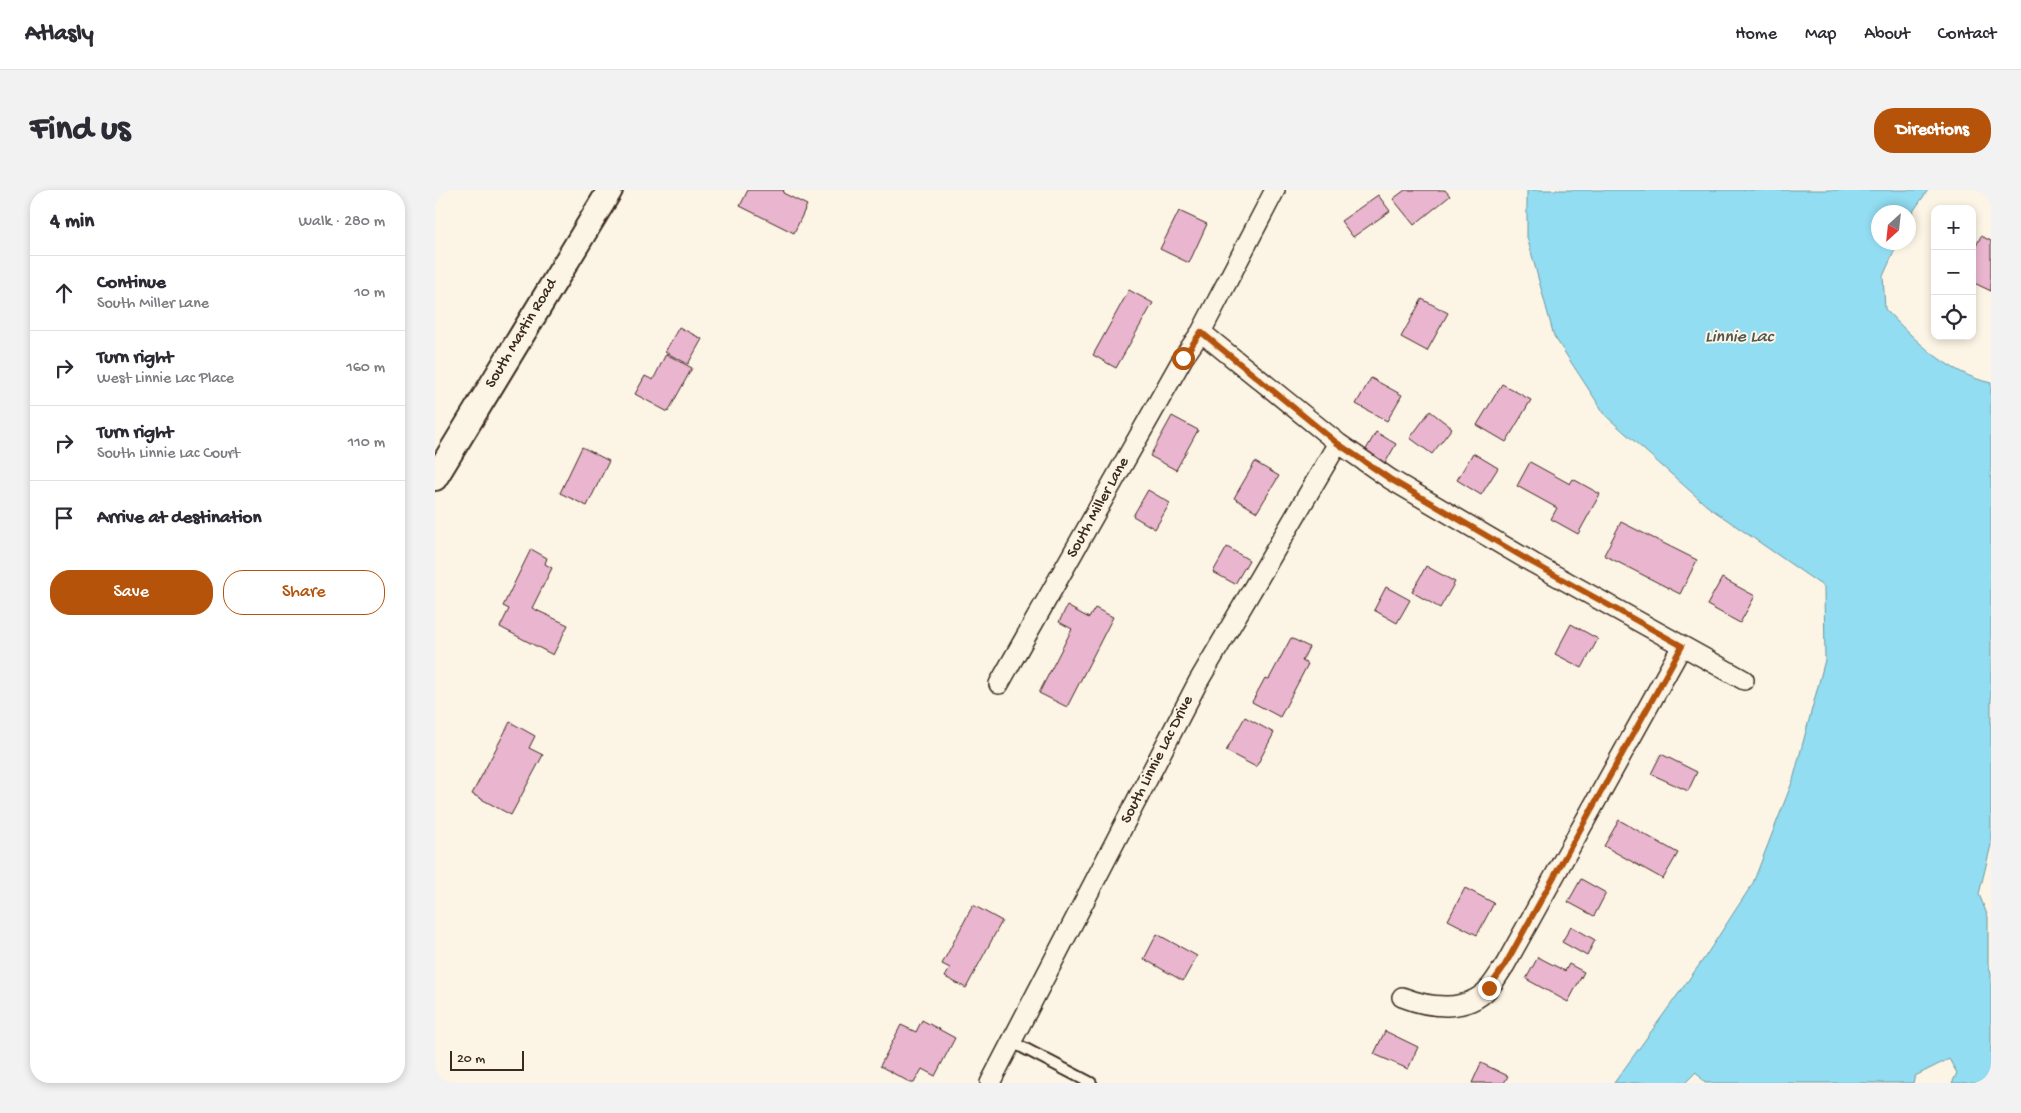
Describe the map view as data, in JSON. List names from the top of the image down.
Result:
{
  "streets": {
    "street": ["South Martin Road", "South Miller Lane", "South Linnie Lac Drive"]
  },
  "water": ["Linnie Lac"],
  "scale_bar": "20 m",
  "north": "bottom left",
  "page": {
    "header": "Atlasly",
    "nav": [
      "Home",
      "Map",
      "About",
      "Contact"
    ],
    "buttons": [
      "Directions",
      ["Save", "Share"]
    ],
    "title": "Find us",
    "heading": ["4 min", "Walk · 280 m"],
    "map_buttons": ["+", "−"],
    "list": [
      ["Continue", "South Miller Lane", "10 m"],
      ["Turn right", "West Linnie Lac Place", "160 m"],
      ["Turn right", "South Linnie Lac Court", "110 m"],
      "Arrive at destination"
    ],
    "scale": "20 m"
  }
}
